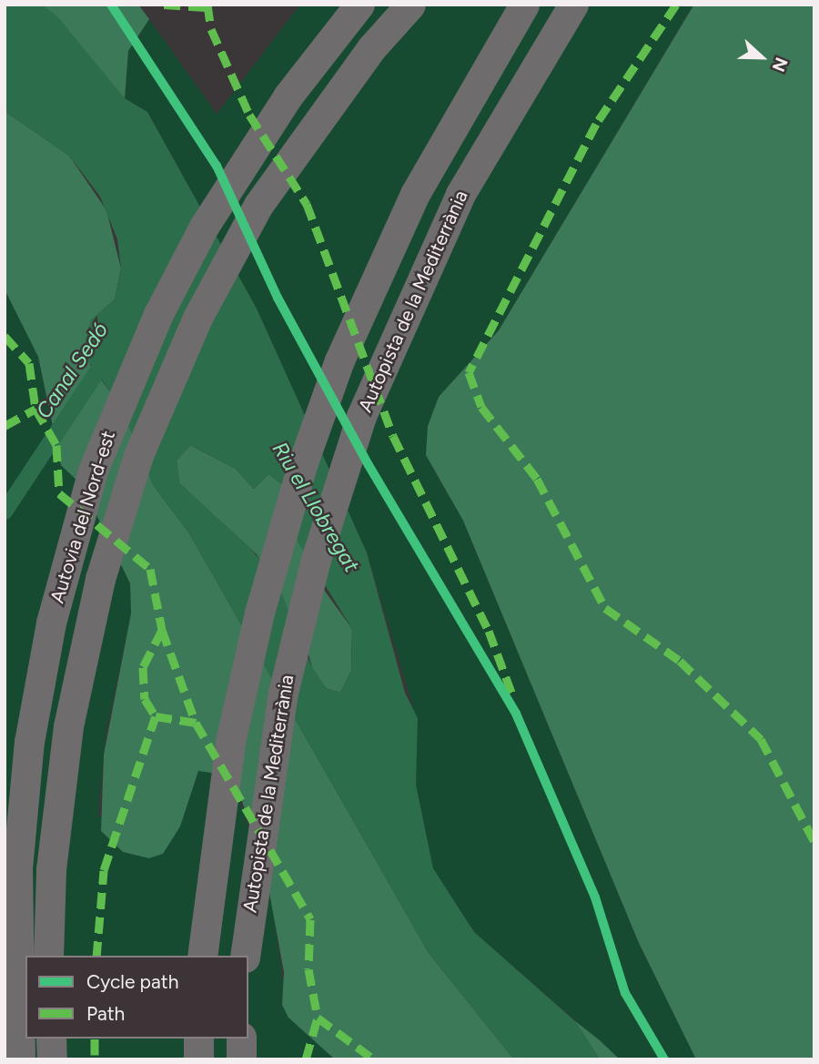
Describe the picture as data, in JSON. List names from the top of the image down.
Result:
{
  "streets": {
    "highway": ["Autopista de la Mediterrània", "Autovia del Nord-est"]
  },
  "water": ["Canal Sedó", "Riu el Llobregat"],
  "legend": ["Cycle path", "Path"],
  "north": "right"
}
